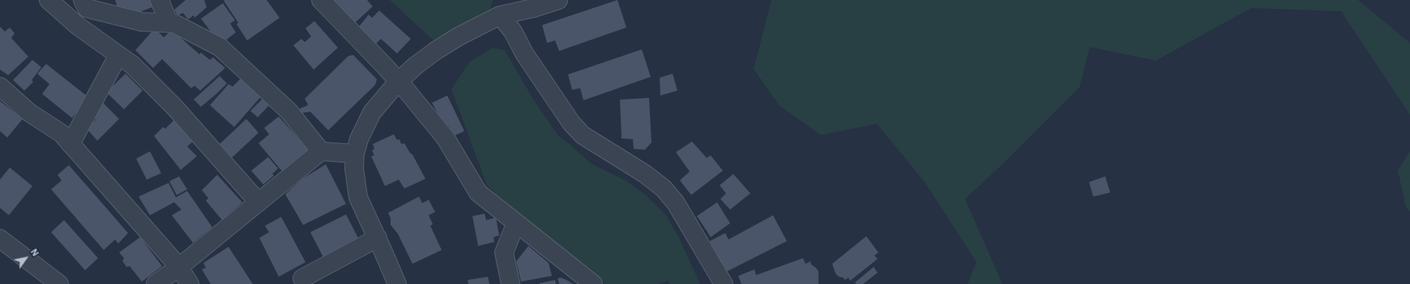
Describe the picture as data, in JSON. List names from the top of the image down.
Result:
{
  "north": "top right"
}
